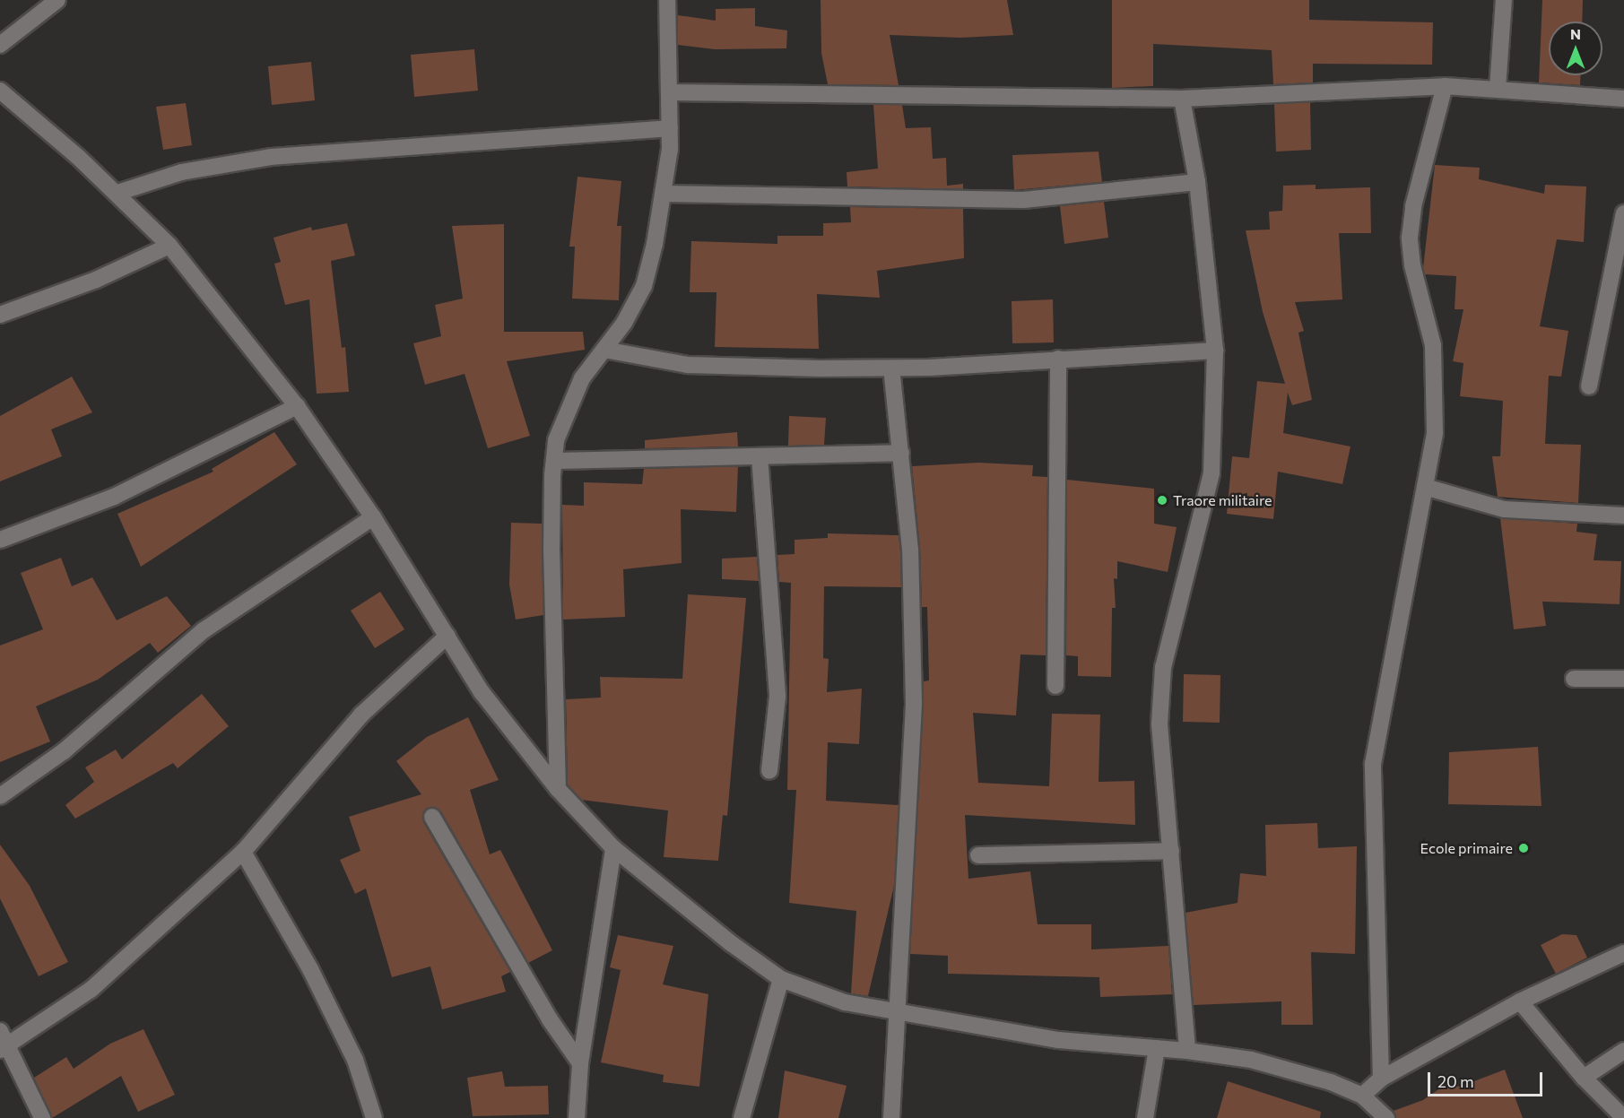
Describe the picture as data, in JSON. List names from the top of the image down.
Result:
{
  "places": ["Traore militaire", "Ecole primaire"],
  "scale_bar": "20 m",
  "north": "top"
}
